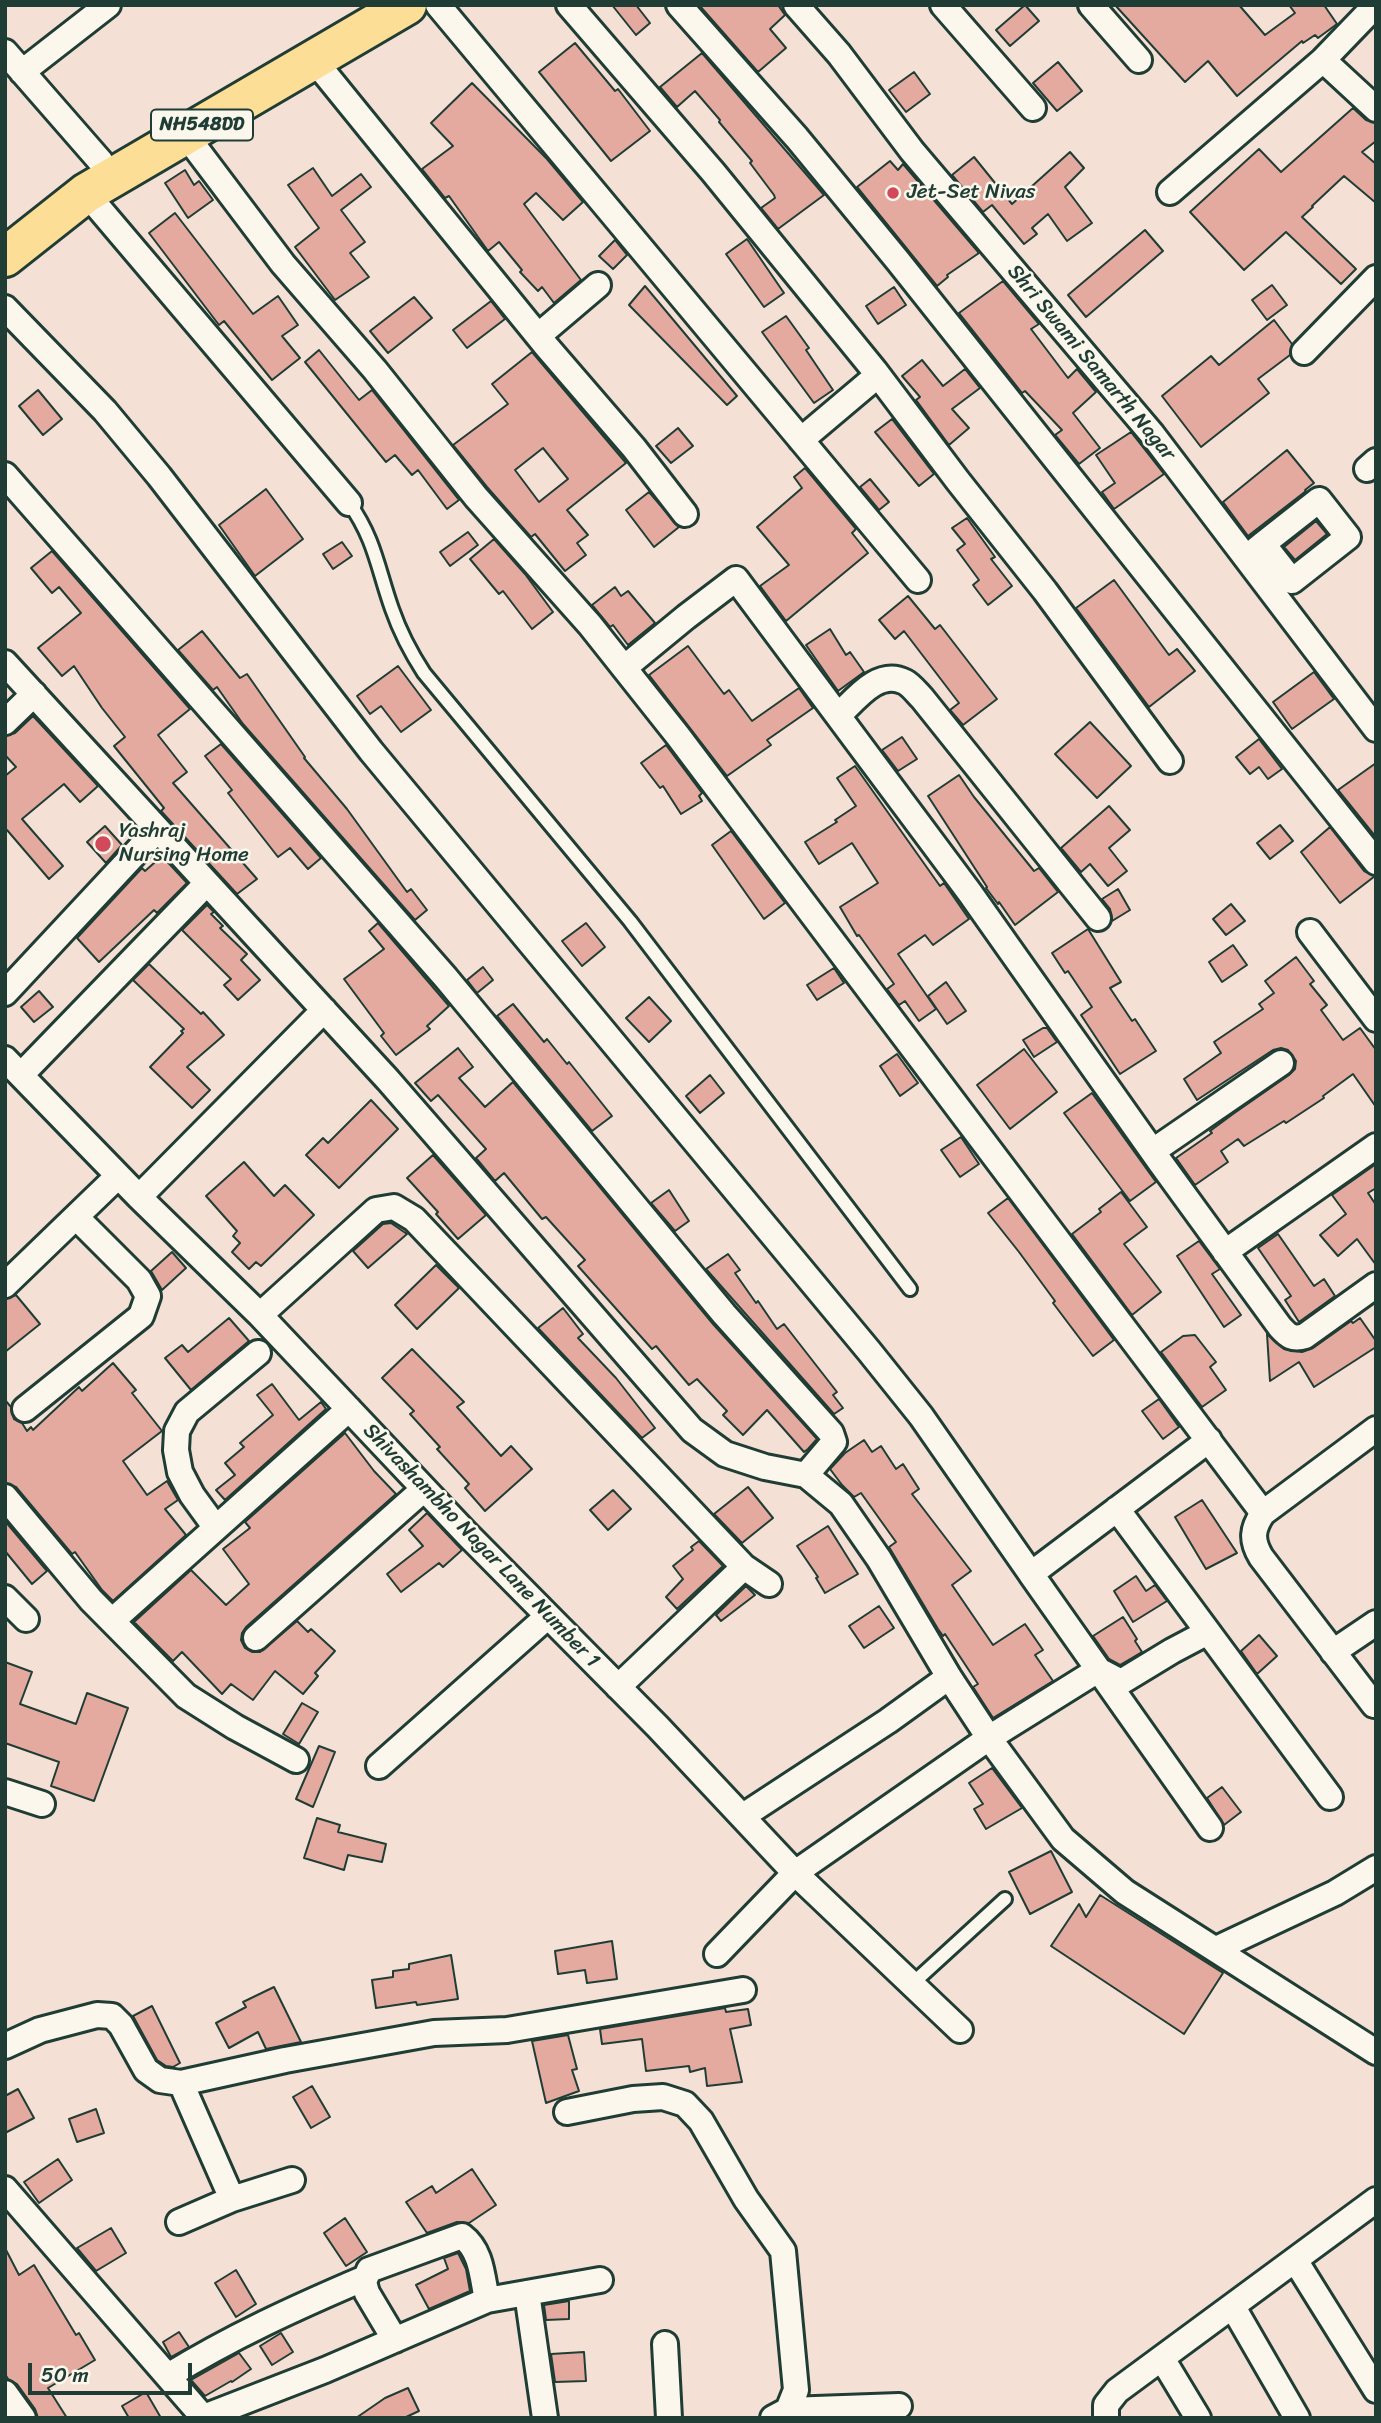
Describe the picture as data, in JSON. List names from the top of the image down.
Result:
{
  "streets": {
    "highway": ["NH548DD"],
    "street": ["Shri Swami Samarth Nagar", "Shivashambho Nagar Lane Number 1"]
  },
  "places": ["Jet-Set Nivas", "Yashraj Nursing Home"],
  "scale_bar": "50 m"
}
